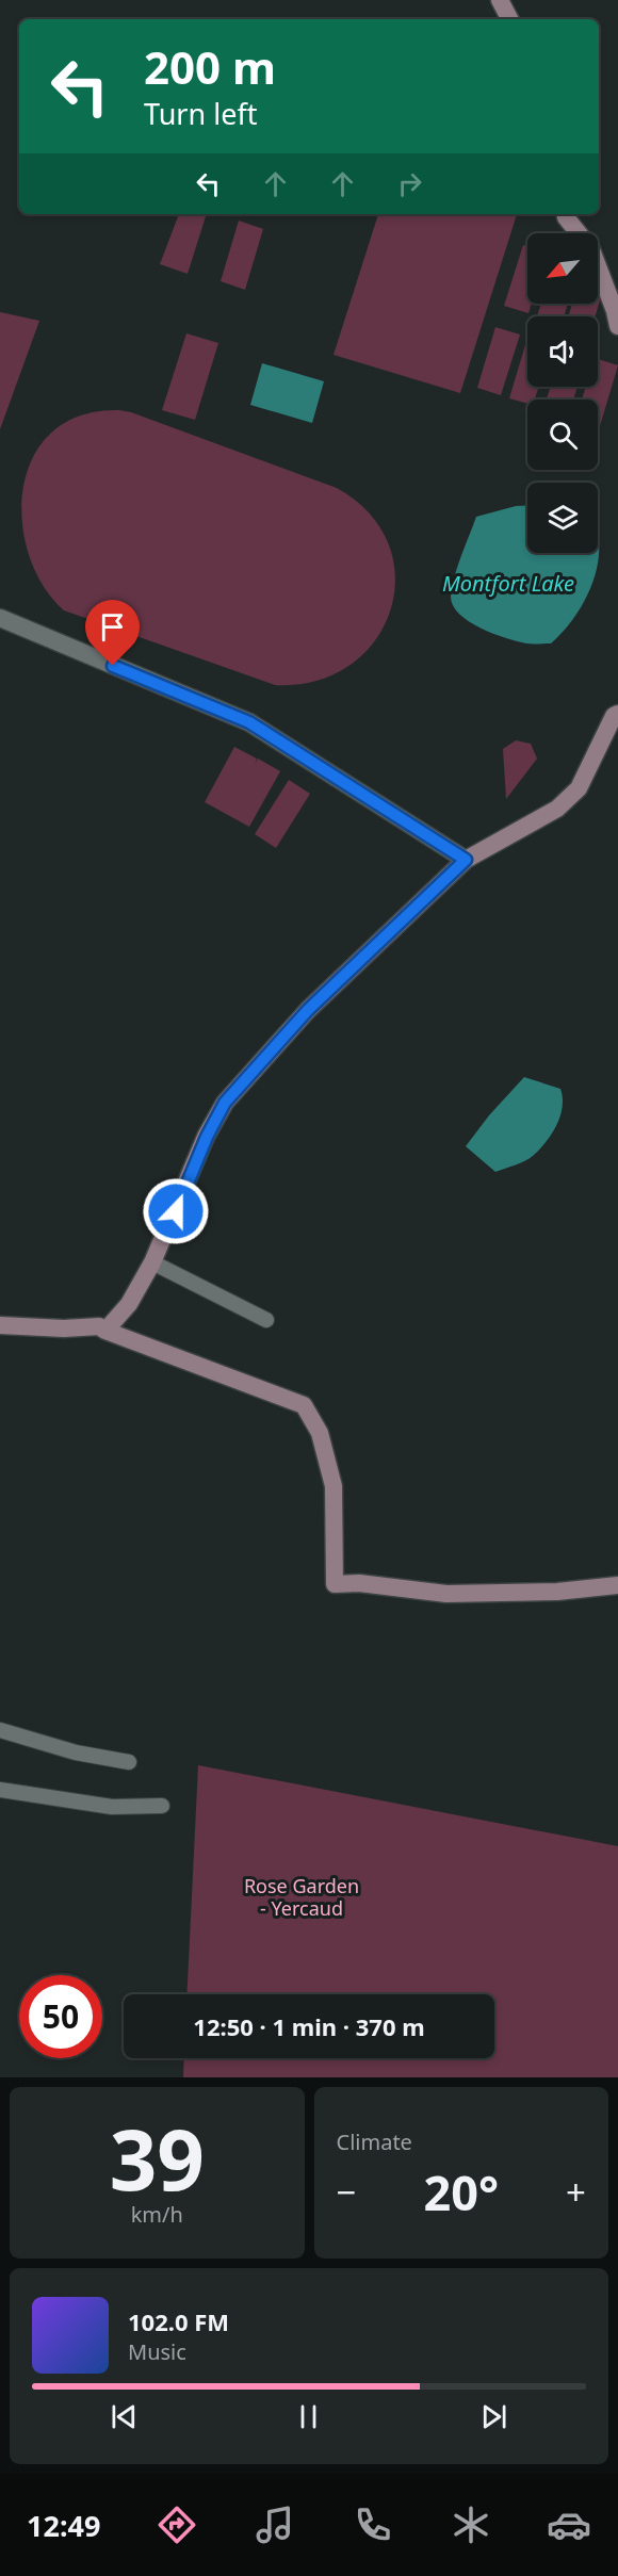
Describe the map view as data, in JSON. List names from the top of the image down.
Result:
{
  "water": ["Montfort Lake"],
  "parks": ["Rose Garden - Yercaud"],
  "north": "bottom left",
  "page": {
    "turn": ["200 m", "Turn left"],
    "limit": "50",
    "trip": "12:50 · 1 min · 370 m",
    "tile": [
      ["39", "km/h"],
      "Climate"
    ],
    "heat": ["−", "20°", "+"],
    "song": ["102.0 FM", "Music"],
    "tabs": "12:49"
  }
}
